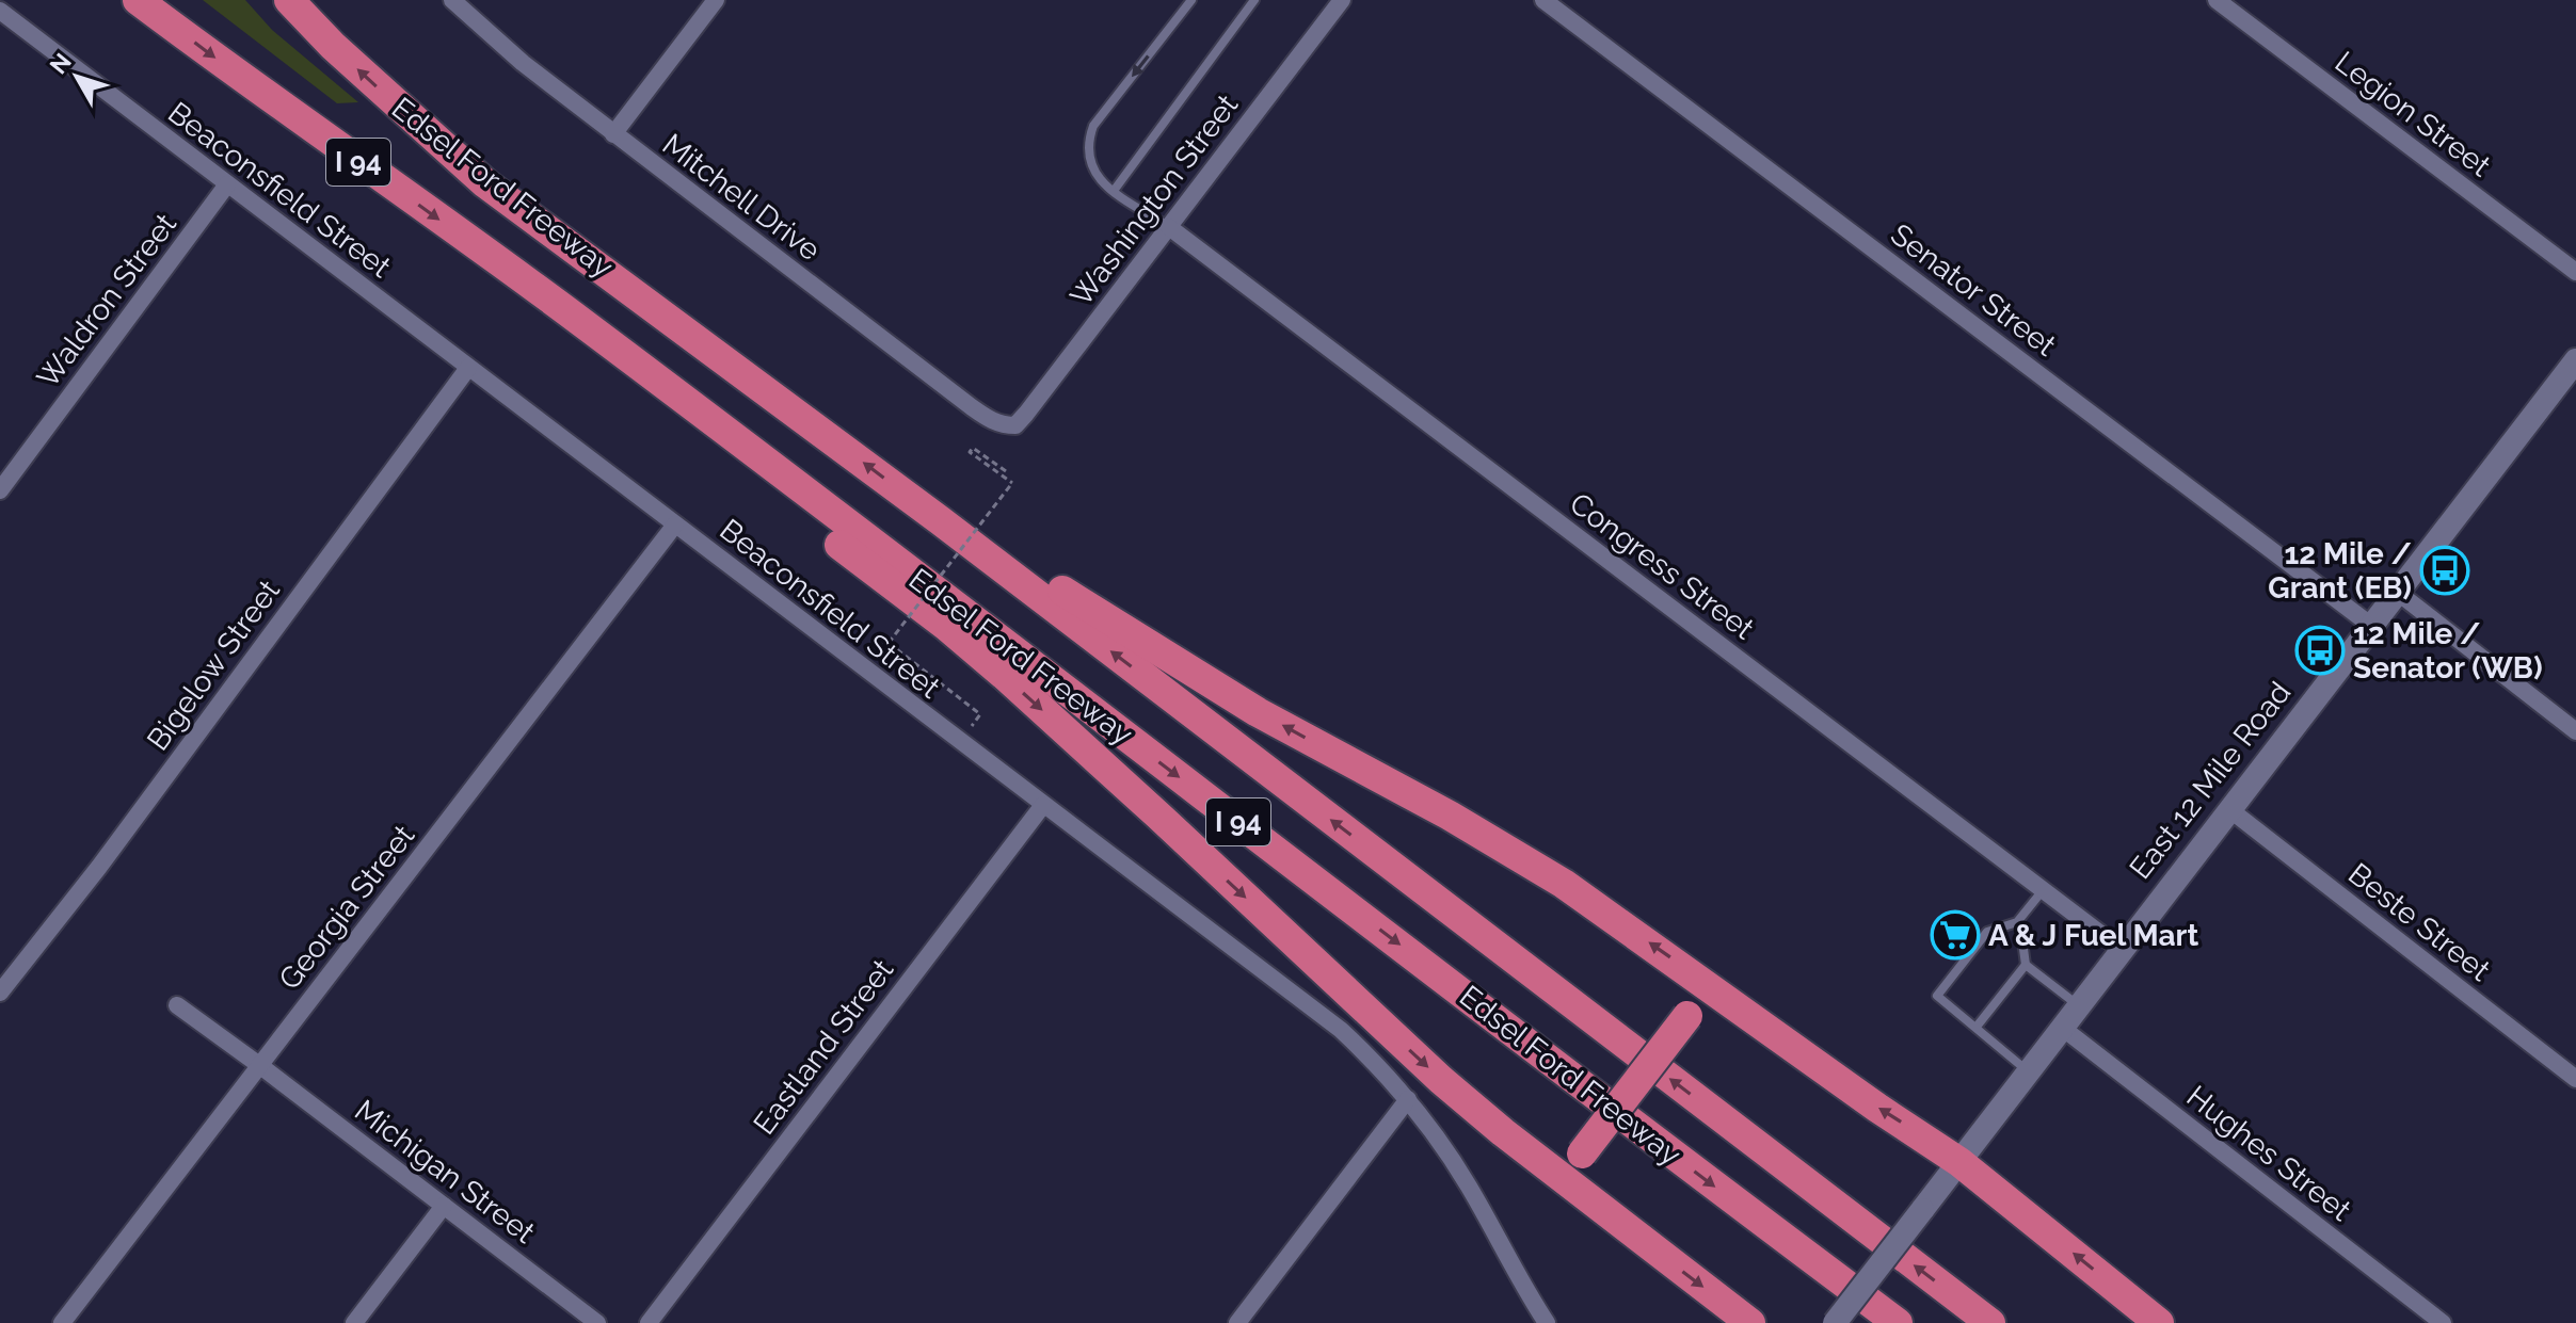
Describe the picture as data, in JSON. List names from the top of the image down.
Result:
{
  "streets": {
    "highway": ["I 94", "Edsel Ford Freeway"],
    "main road": ["East 12 Mile Road"],
    "street": [
      "Legion Street",
      "Beaconsfield Street",
      "Mitchell Drive",
      "Washington Street",
      "Senator Street",
      "Waldron Street",
      "Congress Street",
      "Bigelow Street",
      "Georgia Street",
      "Beste Street",
      "Eastland Street",
      "Hughes Street",
      "Michigan Street"
    ]
  },
  "crossings": [
    ["Beaconsfield Street", "Waldron Street"],
    ["Beaconsfield Street", "Bigelow Street"],
    ["Beaconsfield Street", "Georgia Street"],
    ["Beaconsfield Street", "Eastland Street"],
    ["Mitchell Drive", "Washington Street"],
    ["Washington Street", "Congress Street"],
    ["Senator Street", "East 12 Mile Road"],
    ["Congress Street", "East 12 Mile Road"],
    ["East 12 Mile Road", "Beste Street"],
    ["East 12 Mile Road", "Hughes Street"],
    ["Georgia Street", "Michigan Street"]
  ],
  "places": {
    "bus stop": ["12 Mile / Grant (EB)", "12 Mile / Senator (WB)"],
    "supermarket": ["A & J Fuel Mart"]
  },
  "north": "top left"
}
